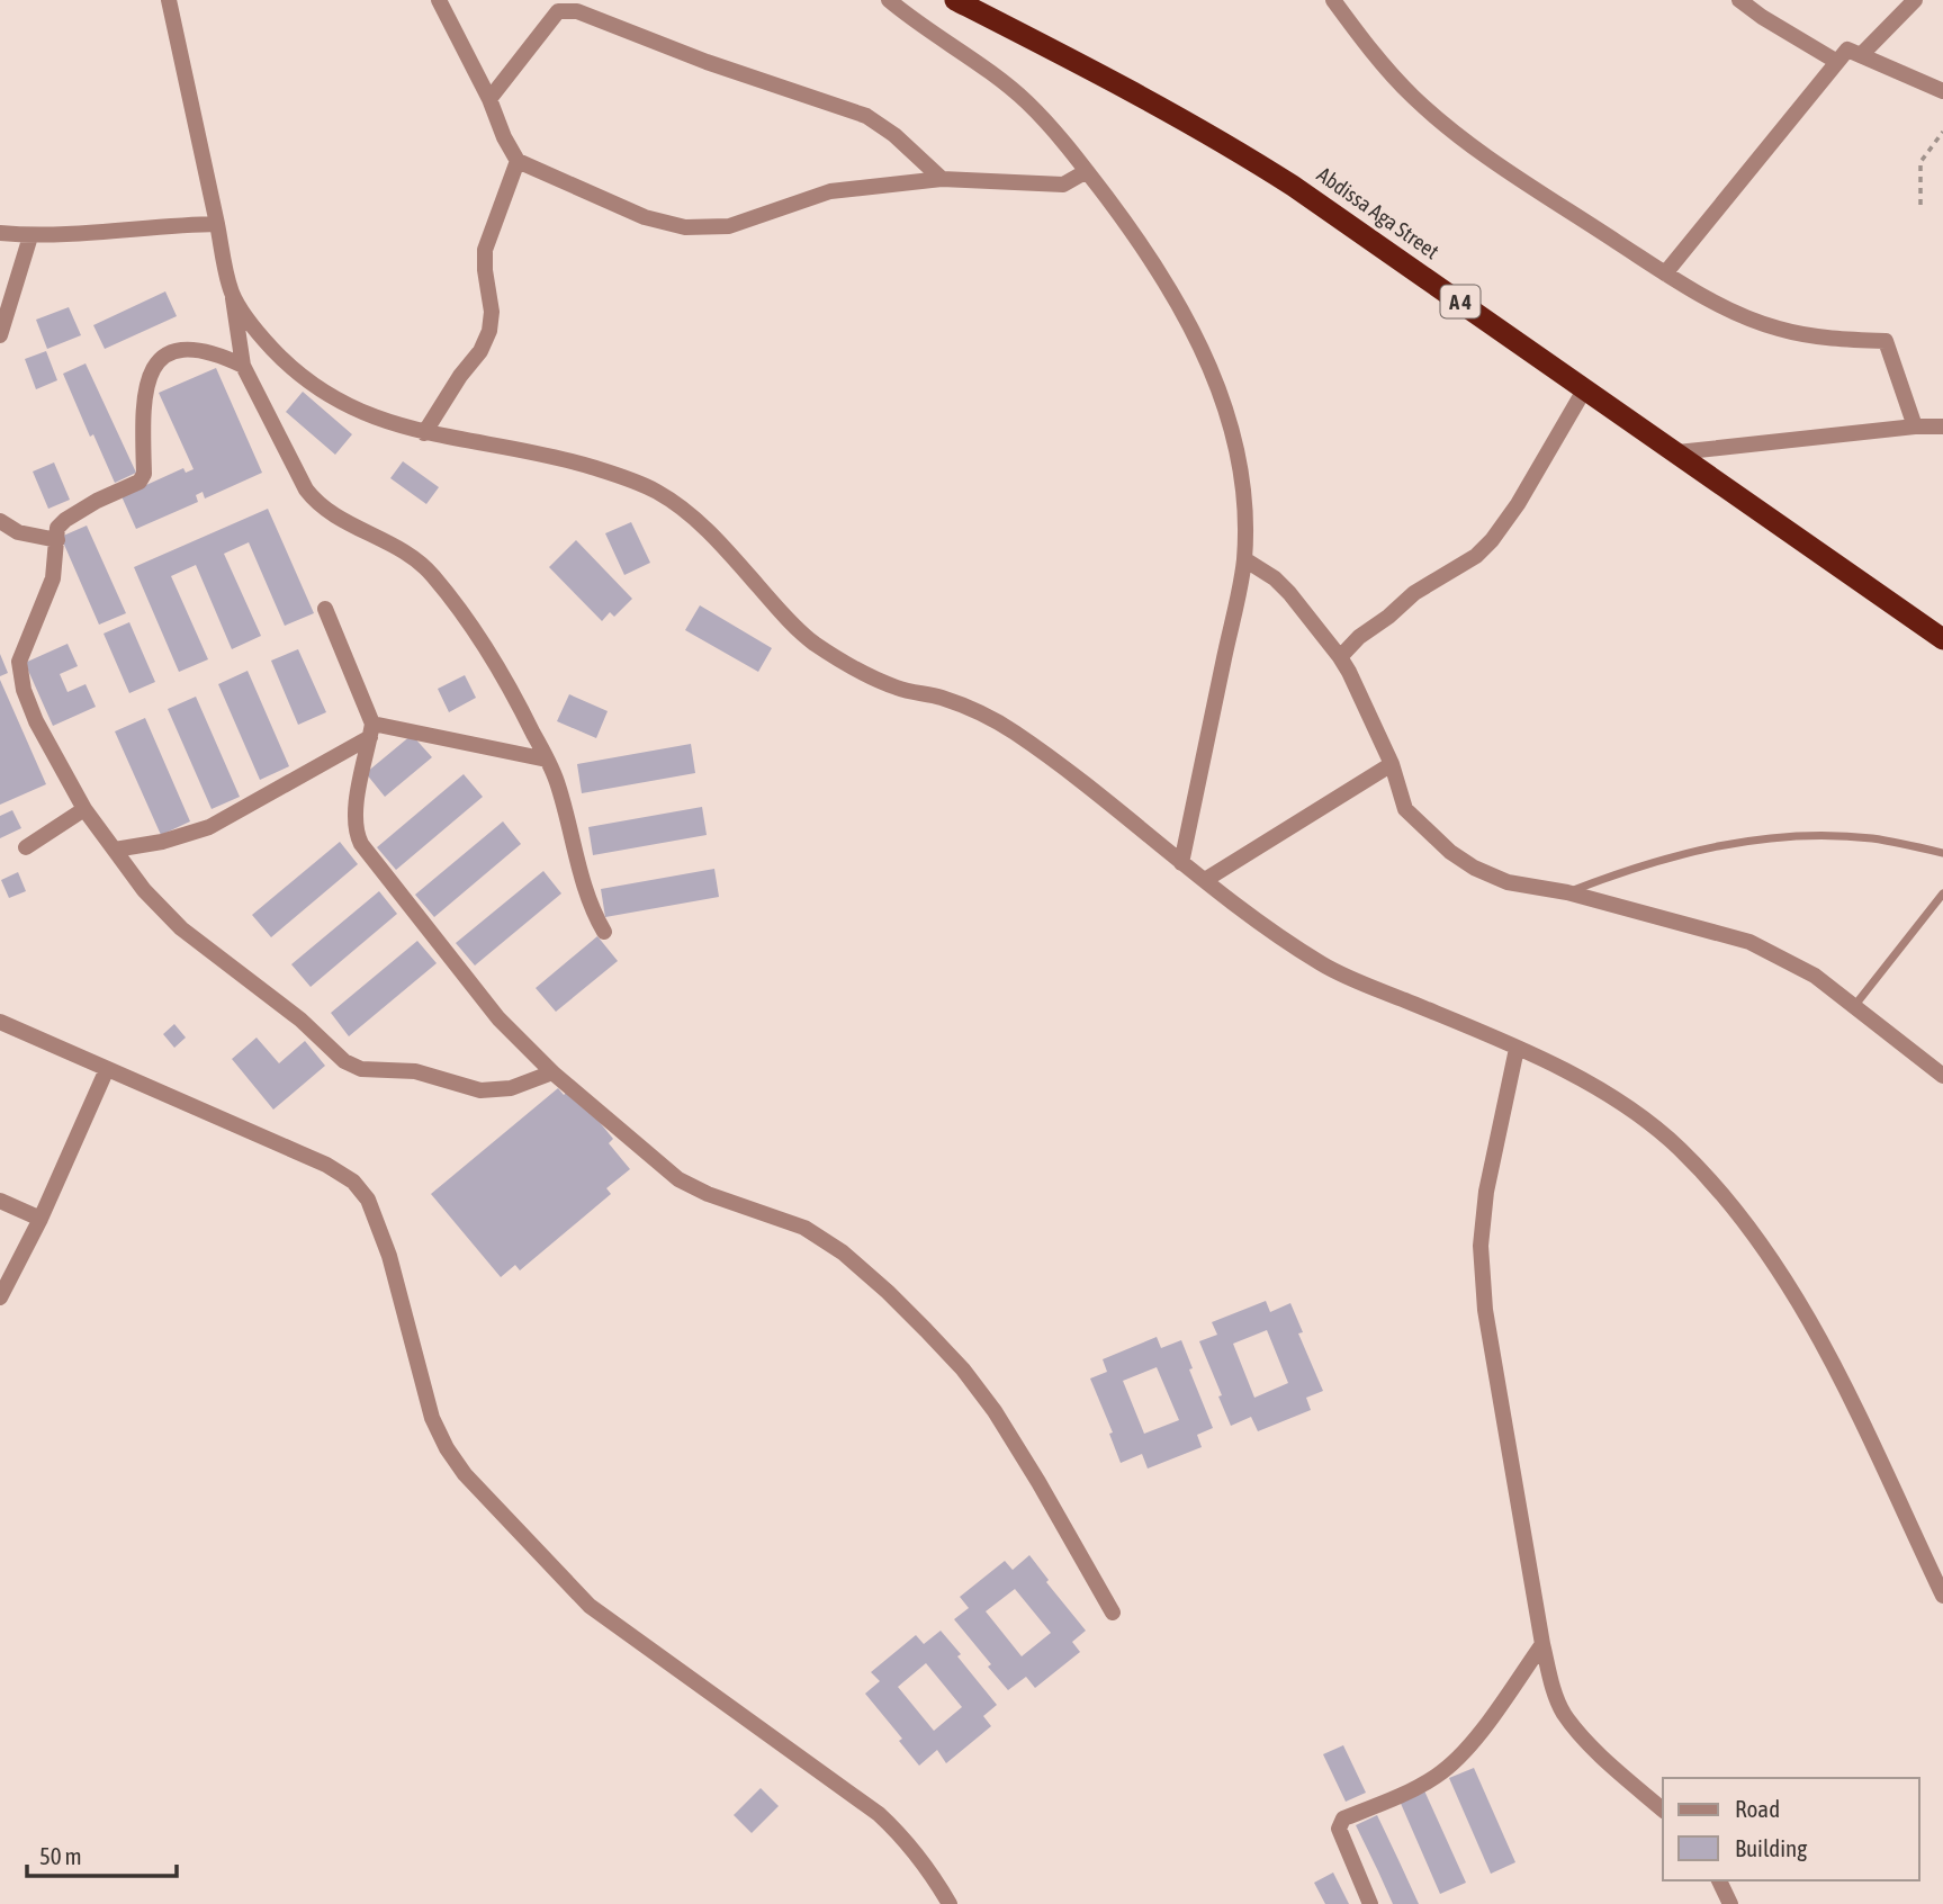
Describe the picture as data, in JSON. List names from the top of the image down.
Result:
{
  "streets": {
    "highway": ["Abdissa Aga Street", "A 4"]
  },
  "legend": ["Road", "Building"],
  "scale_bar": "50 m"
}
